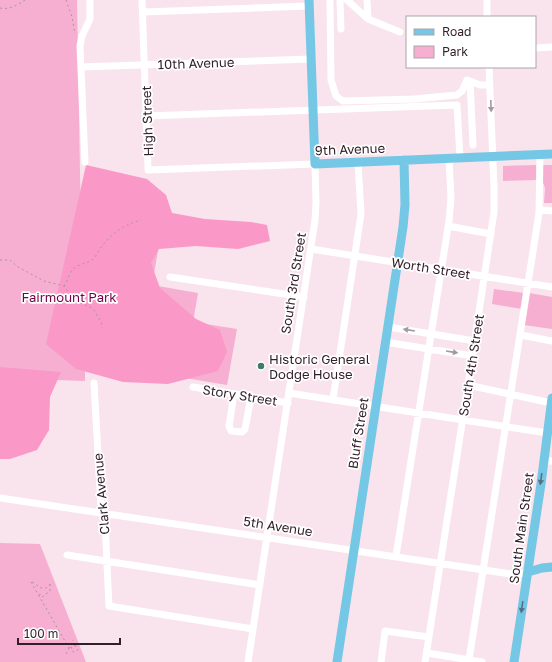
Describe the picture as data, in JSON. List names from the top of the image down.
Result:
{
  "streets": {
    "main road": [
      "9th Avenue",
      "South 3rd Street",
      "Bluff Street",
      "5th Avenue",
      "South Main Street"
    ],
    "street": [
      "10th Avenue",
      "High Street",
      "Worth Street",
      "South 4th Street",
      "Story Street",
      "Clark Avenue"
    ]
  },
  "crossings": [
    ["10th Avenue", "High Street"],
    ["10th Avenue", "South 3rd Street"],
    ["High Street", "9th Avenue"],
    ["9th Avenue", "South 3rd Street"],
    ["9th Avenue", "South 4th Street"],
    ["9th Avenue", "Bluff Street"],
    ["Worth Street", "South 3rd Street"],
    ["Worth Street", "South 4th Street"],
    ["Worth Street", "Bluff Street"],
    ["South 3rd Street", "Story Street"],
    ["South 3rd Street", "Clark Avenue"],
    ["South 3rd Street", "5th Avenue"],
    ["South 4th Street", "Story Street"],
    ["South 4th Street", "5th Avenue"],
    ["Story Street", "Bluff Street"],
    ["Story Street", "South Main Street"],
    ["Bluff Street", "5th Avenue"],
    ["Clark Avenue", "5th Avenue"],
    ["5th Avenue", "South Main Street"]
  ],
  "one_way": ["South Main Street"],
  "parks": ["Fairmount Park"],
  "places": ["Historic General Dodge House"],
  "legend": ["Road", "Park"],
  "scale_bar": "100 m"
}
